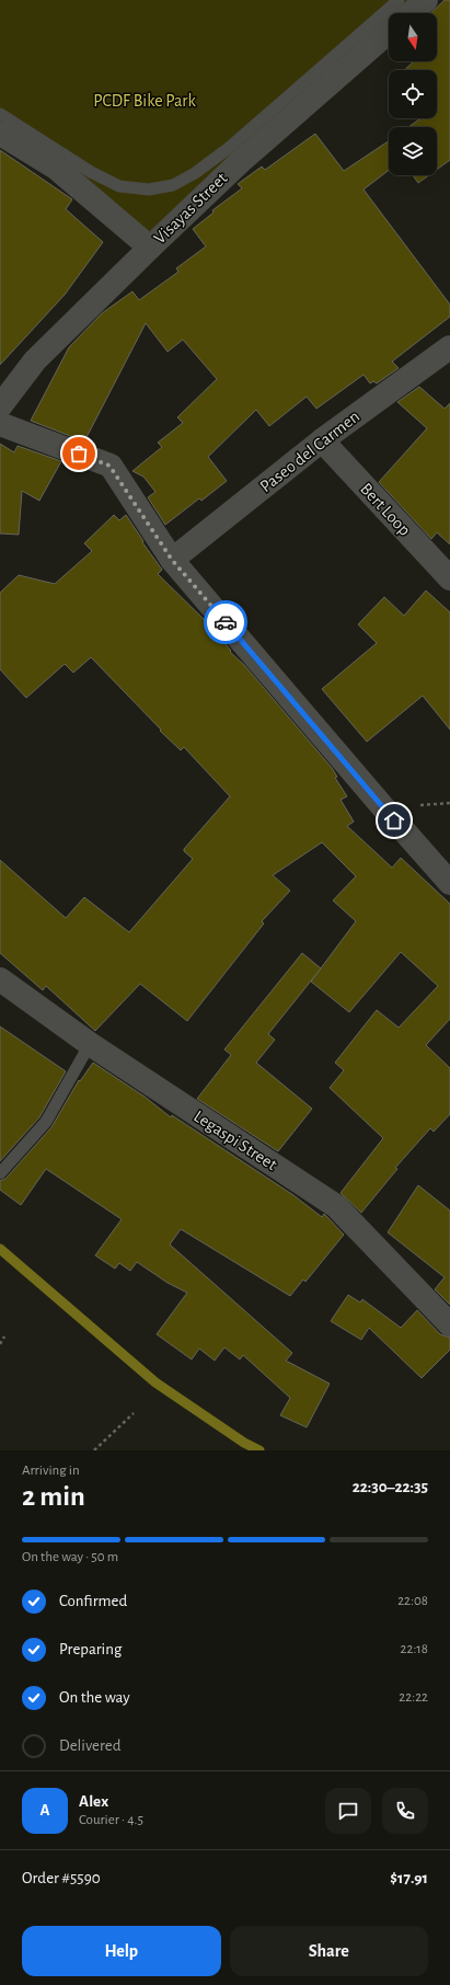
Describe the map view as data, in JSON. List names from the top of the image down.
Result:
{
  "streets": {
    "street": [
      "Visayas Street",
      "Paseo del Carmen",
      "Bert Loop",
      "Legaspi Street"
    ]
  },
  "crossings": [
    ["Paseo del Carmen", "Bert Loop"]
  ],
  "parks": ["PCDF Bike Park"],
  "north": "bottom",
  "page": {
    "heading": ["2 min", "Arriving in", "22:30–22:35"],
    "panel": [
      "Alex",
      "Courier · 4.5",
      "Order #5590",
      "$17.91"
    ],
    "bar": "On the way · 50 m",
    "list": [
      ["Confirmed", "22:08"],
      ["Preparing", "22:18"],
      ["On the way", "22:22"],
      "Delivered"
    ],
    "round": "A",
    "buttons": ["Help", "Share"]
  }
}
